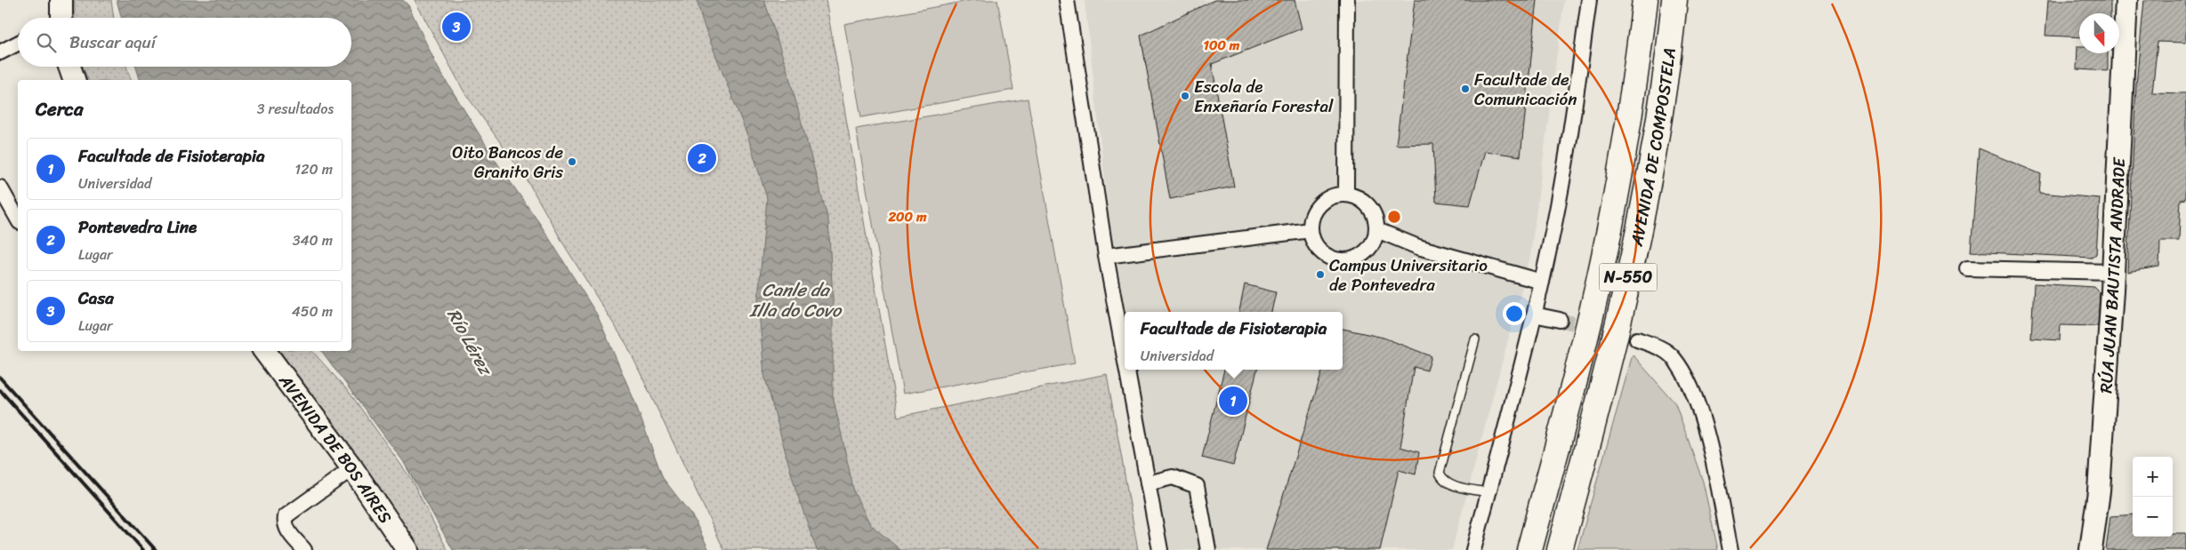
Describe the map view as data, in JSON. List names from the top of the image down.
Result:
{
  "streets": {
    "highway": ["AVENIDA DE COMPOSTELA", "N-550"],
    "street": ["RÚA JUAN BAUTISTA ANDRADE", "AVENIDA DE BOS AIRES"]
  },
  "water": ["Canle da Illa do Covo", "Río Lérez"],
  "places": [
    "Facultade de Comunicación",
    "Escola de Enxeñaría Forestal",
    "Oito Bancos de Granito Gris",
    "Campus Universitario de Pontevedra"
  ],
  "north": "bottom",
  "page": {
    "pins": ["3", "2", "1"],
    "search": "Buscar aquí",
    "heading": ["Cerca", "3 resultados"],
    "list": [
      {
        "mark": "1",
        "name": "Facultade de Fisioterapia",
        "note": "Universidad",
        "value": "120 m"
      },
      {
        "mark": "2",
        "name": "Pontevedra Line",
        "note": "Lugar",
        "value": "340 m"
      },
      {
        "mark": "3",
        "name": "Casa",
        "note": "Lugar",
        "value": "450 m"
      }
    ],
    "popup": ["Facultade de Fisioterapia", "Universidad"],
    "map_buttons": ["+", "−"]
  },
  "rings": ["100 m", "200 m"]
}
